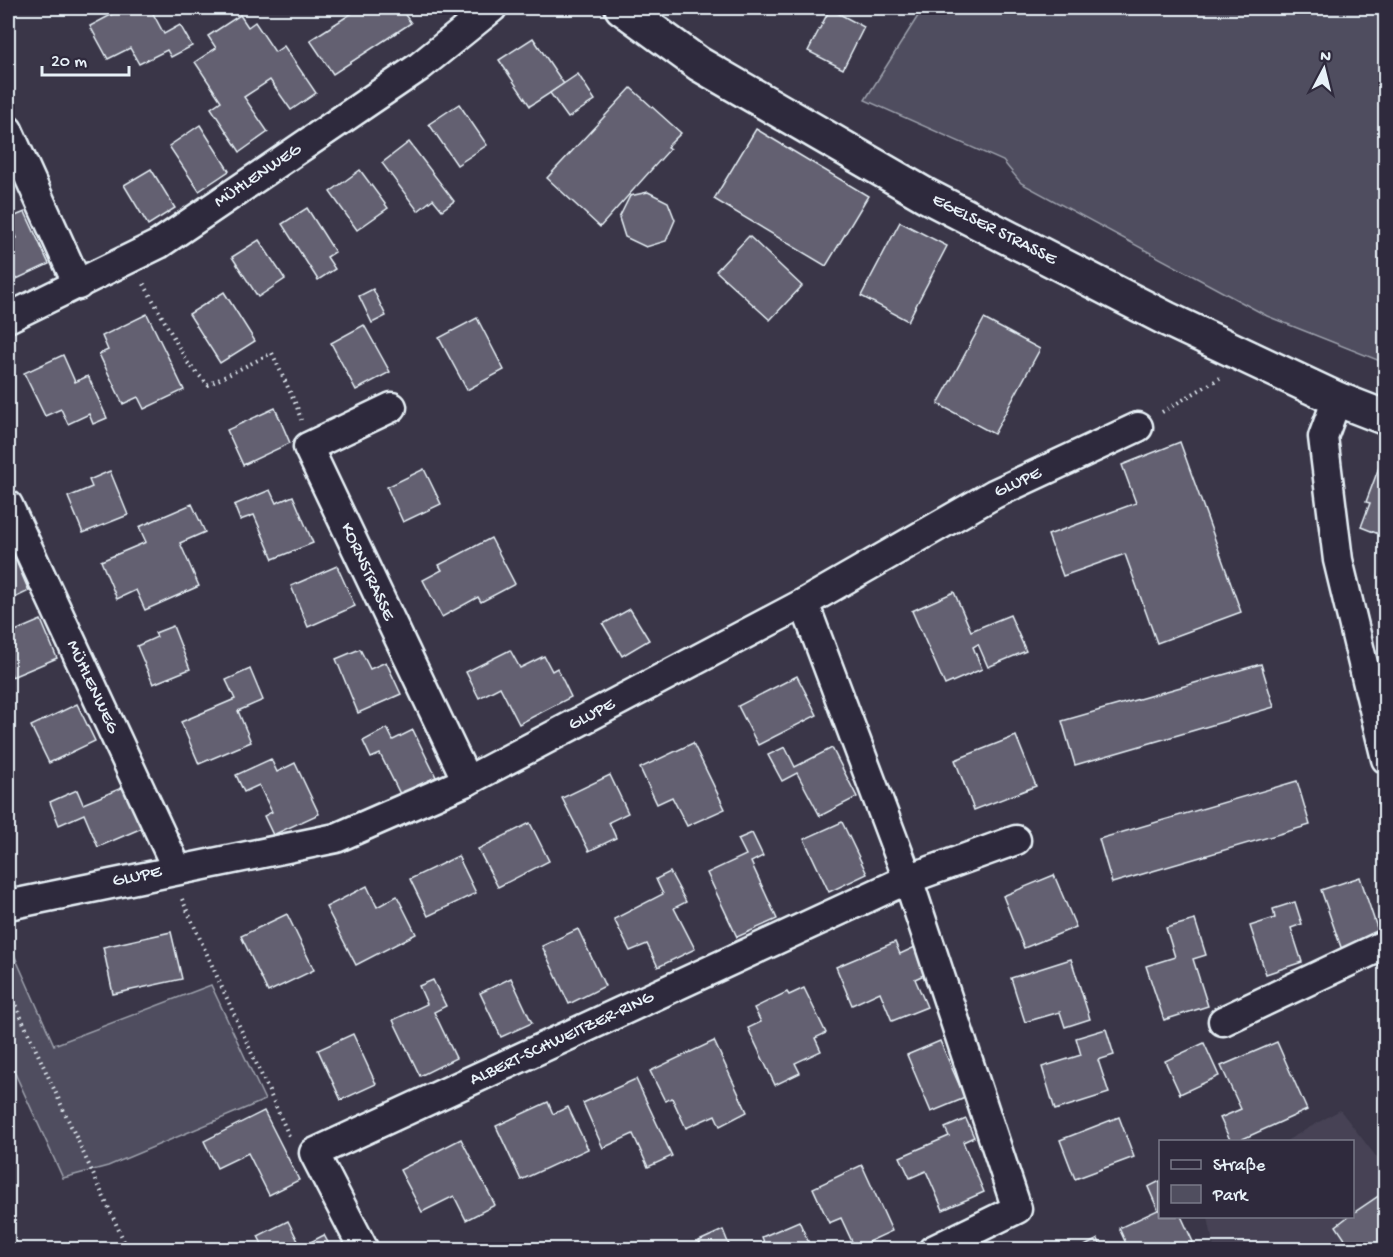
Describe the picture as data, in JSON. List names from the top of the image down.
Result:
{
  "streets": {
    "main road": ["EGELSER STRASSE"],
    "street": [
      "MÜHLENWEG",
      "GLUPE",
      "KORNSTRASSE",
      "ALBERT-SCHWEITZER-RING"
    ]
  },
  "crossings": [
    ["MÜHLENWEG", "GLUPE"],
    ["GLUPE", "KORNSTRASSE"]
  ],
  "legend": ["Straße", "Park"],
  "scale_bar": "20 m",
  "north": "top"
}
